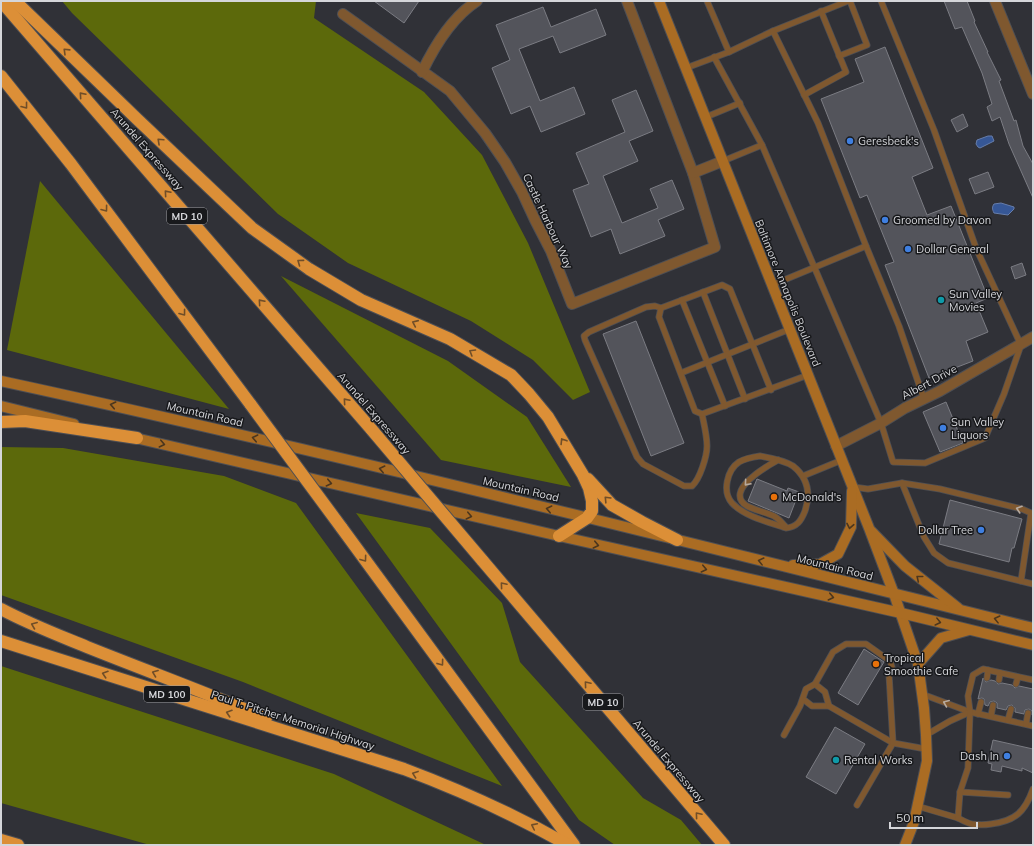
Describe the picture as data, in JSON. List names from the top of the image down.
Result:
{
  "streets": {
    "highway": [
      "Arundel Expressway",
      "MD 10",
      "MD 100",
      "Paul T. Pitcher Memorial Highway"
    ],
    "main road": ["Baltimore Annapolis Boulevard", "Mountain Road"],
    "street": ["Castle Harbour Way", "Albert Drive"]
  },
  "crossings": [
    ["Baltimore Annapolis Boulevard", "Albert Drive"],
    ["Baltimore Annapolis Boulevard", "Mountain Road"]
  ],
  "places": [
    "Geresbeck's",
    "Groomed by Davon",
    "Dollar General",
    "Sun Valley Movies",
    "Sun Valley Liquors",
    "McDonald's",
    "Dollar Tree",
    "Tropical Smoothie Cafe",
    "Dash In",
    "Rental Works"
  ],
  "scale_bar": "50 m"
}
